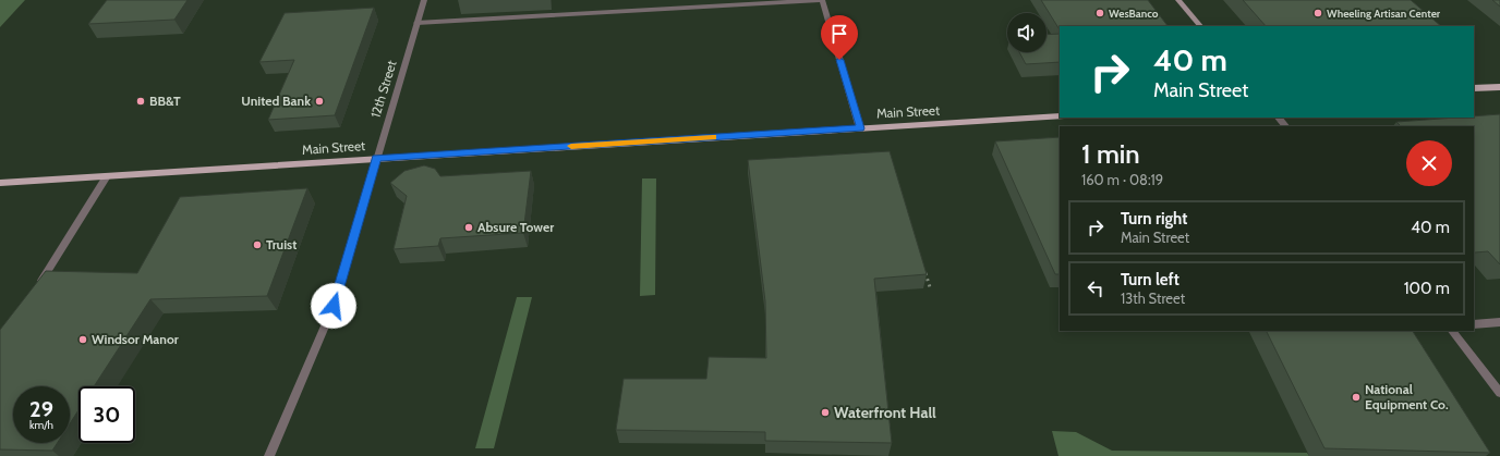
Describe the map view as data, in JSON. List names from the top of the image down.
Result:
{
  "streets": {
    "main road": ["Main Street"],
    "street": ["12th Street"]
  },
  "crossings": [
    ["12th Street", "Main Street"]
  ],
  "places": [
    "WesBanco",
    "Wheeling Artisan Center",
    "BB&T",
    "United Bank",
    "Absure Tower",
    "Truist",
    "Windsor Manor",
    "National Equipment Co.",
    "Waterfront Hall"
  ],
  "page": {
    "turn": ["40 m", "Main Street"],
    "heading": ["1 min", "160 m · 08:19"],
    "list": [
      {
        "name": "Turn right",
        "note": "Main Street",
        "value": "40 m"
      },
      {
        "name": "Turn left",
        "note": "13th Street",
        "value": "100 m"
      }
    ],
    "speed": "29 km/h",
    "limit": "30"
  }
}
